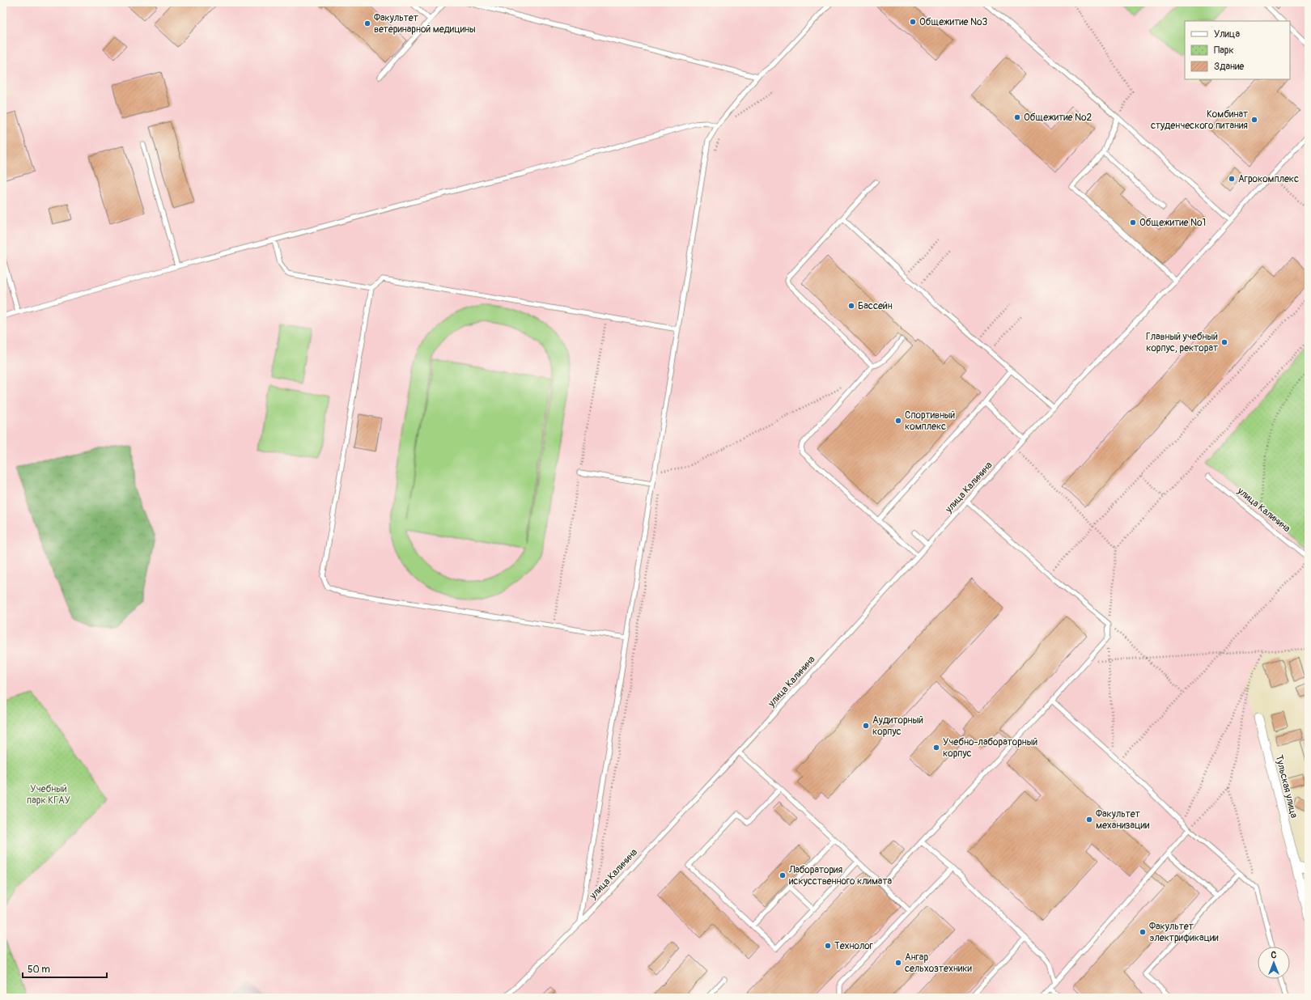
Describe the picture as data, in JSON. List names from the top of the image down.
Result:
{
  "streets": {
    "street": ["Тульская улица"],
    "lane": ["улица Калинина"]
  },
  "parks": ["Учебный парк КГАУ"],
  "places": [
    "Общежитие №3",
    "Факультет ветеринарной медицины",
    "Общежитие №2",
    "Комбинат студенческого питания",
    "Агрокомплекс",
    "Общежитие №1",
    "Бассейн",
    "Главный учебный корпус, ректорат",
    "Спортивный комплекс",
    "Аудиторный корпус",
    "Учебно-лабораторный корпус",
    "Факультет механизации",
    "Лаборатория искусственного климата",
    "Факультет электрификации",
    "Технолог",
    "Ангар сельхозтехники"
  ],
  "legend": ["Улица", "Парк", "Здание"],
  "scale_bar": "50 m",
  "north": "top"
}
